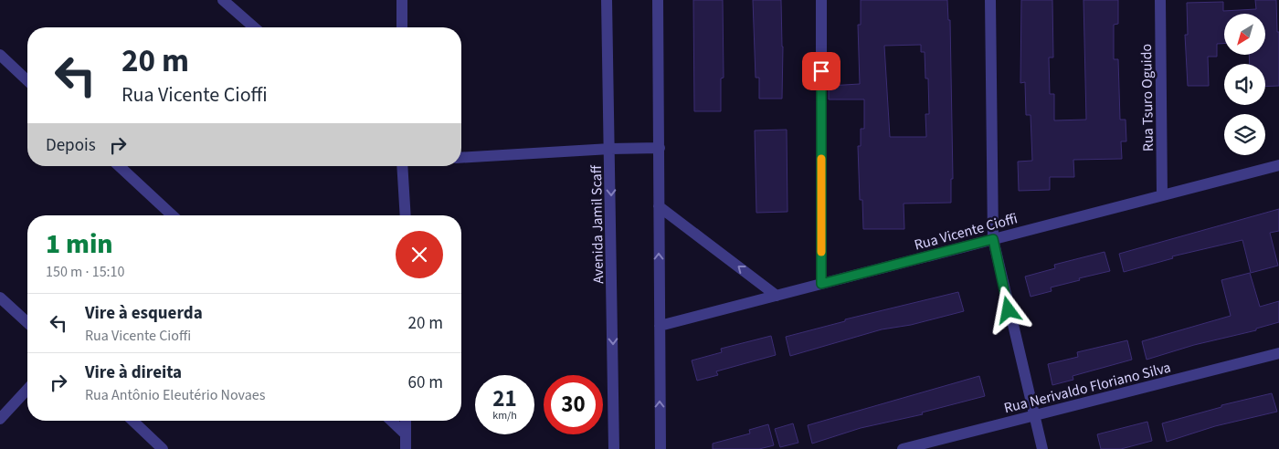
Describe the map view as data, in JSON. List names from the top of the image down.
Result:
{
  "streets": {
    "street": [
      "Rua Tsuro Oguido",
      "Avenida Jamil Scaff",
      "Rua Vicente Cioffi",
      "Rua Nerivaldo Floriano Silva"
    ]
  },
  "crossings": [
    ["Rua Tsuro Oguido", "Rua Vicente Cioffi"]
  ],
  "north": "bottom left",
  "page": {
    "turn": ["20 m", "Rua Vicente Cioffi"],
    "then": "Depois",
    "heading": ["1 min", "150 m · 15:10"],
    "list": [
      {
        "name": "Vire à esquerda",
        "note": "Rua Vicente Cioffi",
        "value": "20 m"
      },
      {
        "name": "Vire à direita",
        "note": "Rua Antônio Eleutério Novaes",
        "value": "60 m"
      }
    ],
    "speed": "21 km/h",
    "limit": "30"
  }
}
